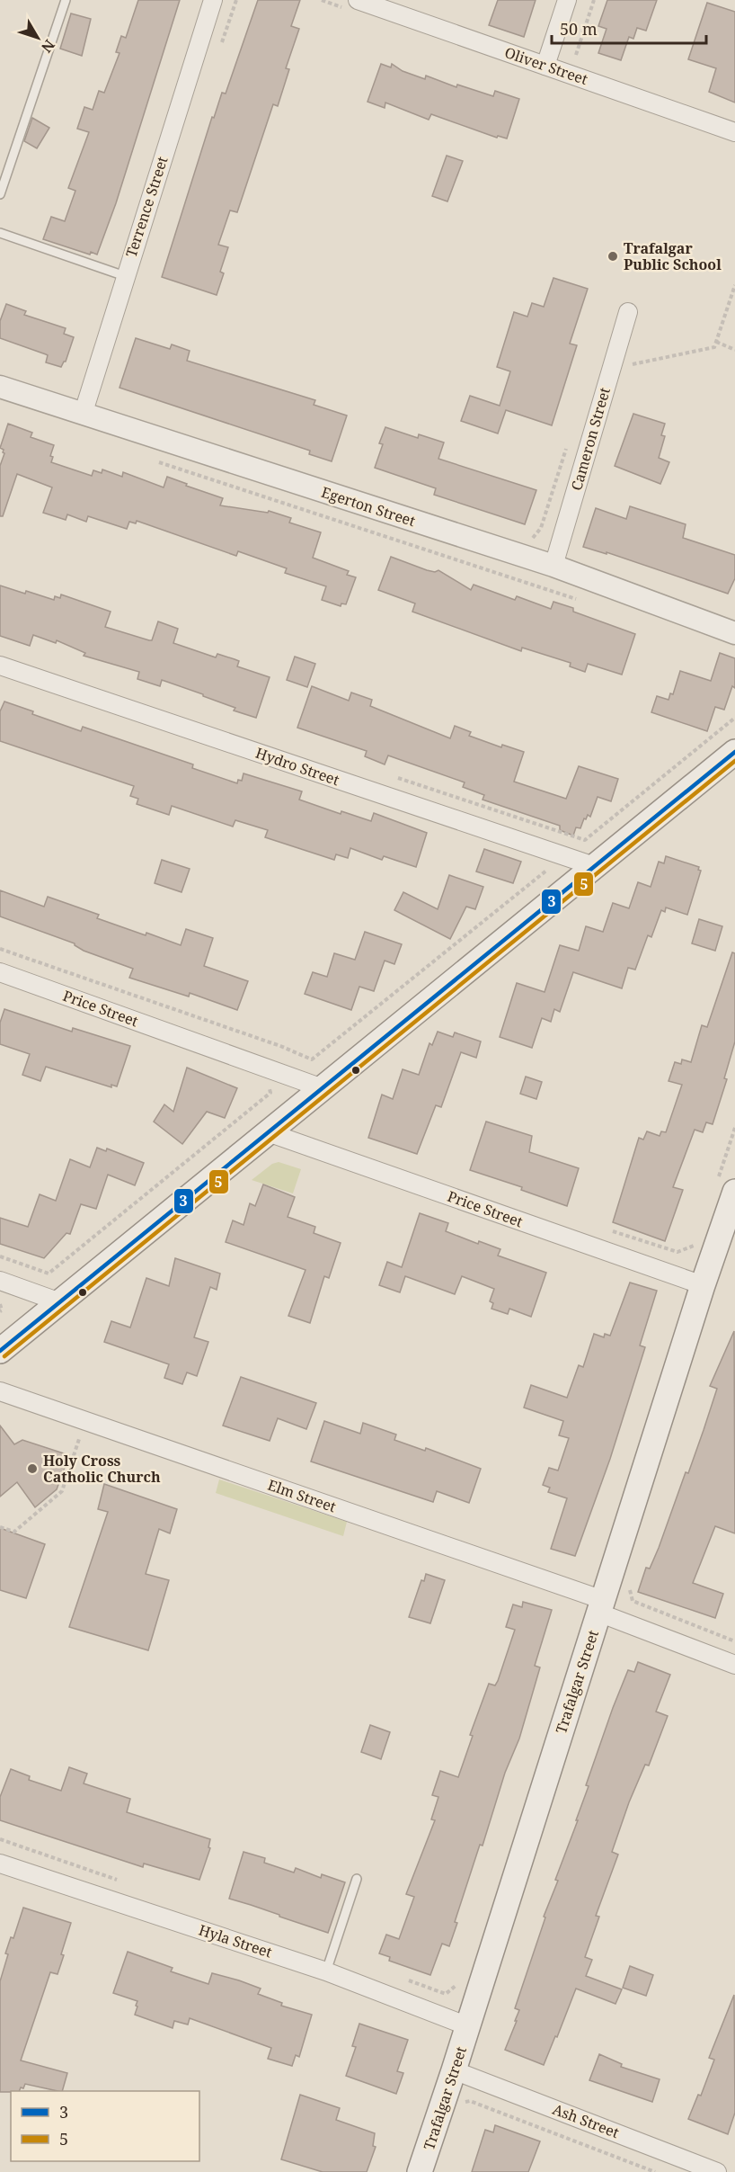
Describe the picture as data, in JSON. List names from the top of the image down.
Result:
{
  "streets": {
    "main road": ["Trafalgar Street"],
    "street": [
      "Oliver Street",
      "Terrence Street",
      "Cameron Street",
      "Egerton Street",
      "Hydro Street",
      "Price Street",
      "Elm Street",
      "Hyla Street",
      "Ash Street"
    ]
  },
  "crossings": [
    ["Terrence Street", "Egerton Street"],
    ["Cameron Street", "Egerton Street"],
    ["Price Street", "Trafalgar Street"],
    ["Elm Street", "Trafalgar Street"],
    ["Trafalgar Street", "Hyla Street"],
    ["Trafalgar Street", "Ash Street"]
  ],
  "places": ["Trafalgar Public School", "Holy Cross Catholic Church"],
  "lines": ["transit line 3", "transit line 5"],
  "legend": ["3", "5"],
  "scale_bar": "50 m",
  "north": "bottom right"
}
